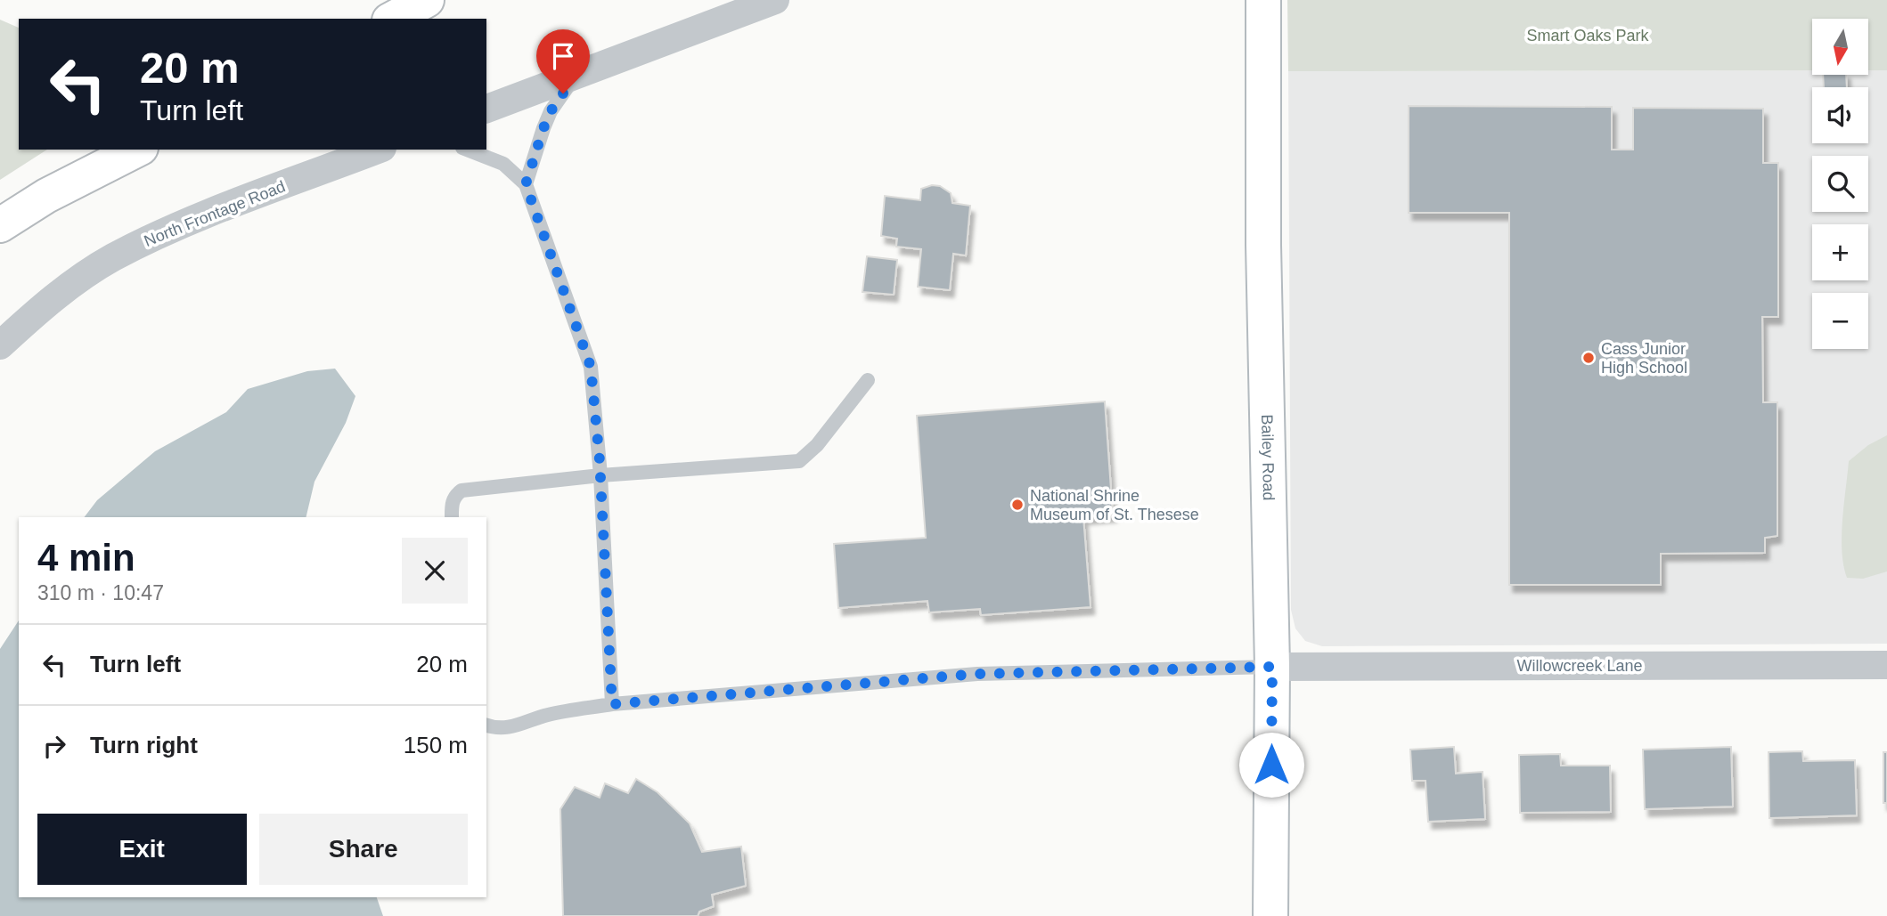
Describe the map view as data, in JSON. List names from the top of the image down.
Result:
{
  "streets": {
    "main road": ["Bailey Road"],
    "street": ["North Frontage Road", "Willowcreek Lane"]
  },
  "crossings": [
    ["Bailey Road", "Willowcreek Lane"]
  ],
  "parks": ["Smart Oaks Park"],
  "places": ["Cass Junior High School", "National Shrine Museum of St. Thesese"],
  "north": "bottom",
  "page": {
    "map_buttons": ["+", "−"],
    "turn": ["20 m", "Turn left"],
    "heading": ["4 min", "310 m · 10:47"],
    "list": [
      {
        "name": "Turn left",
        "value": "20 m"
      },
      {
        "name": "Turn right",
        "value": "150 m"
      }
    ],
    "buttons": ["Exit", "Share"]
  }
}
